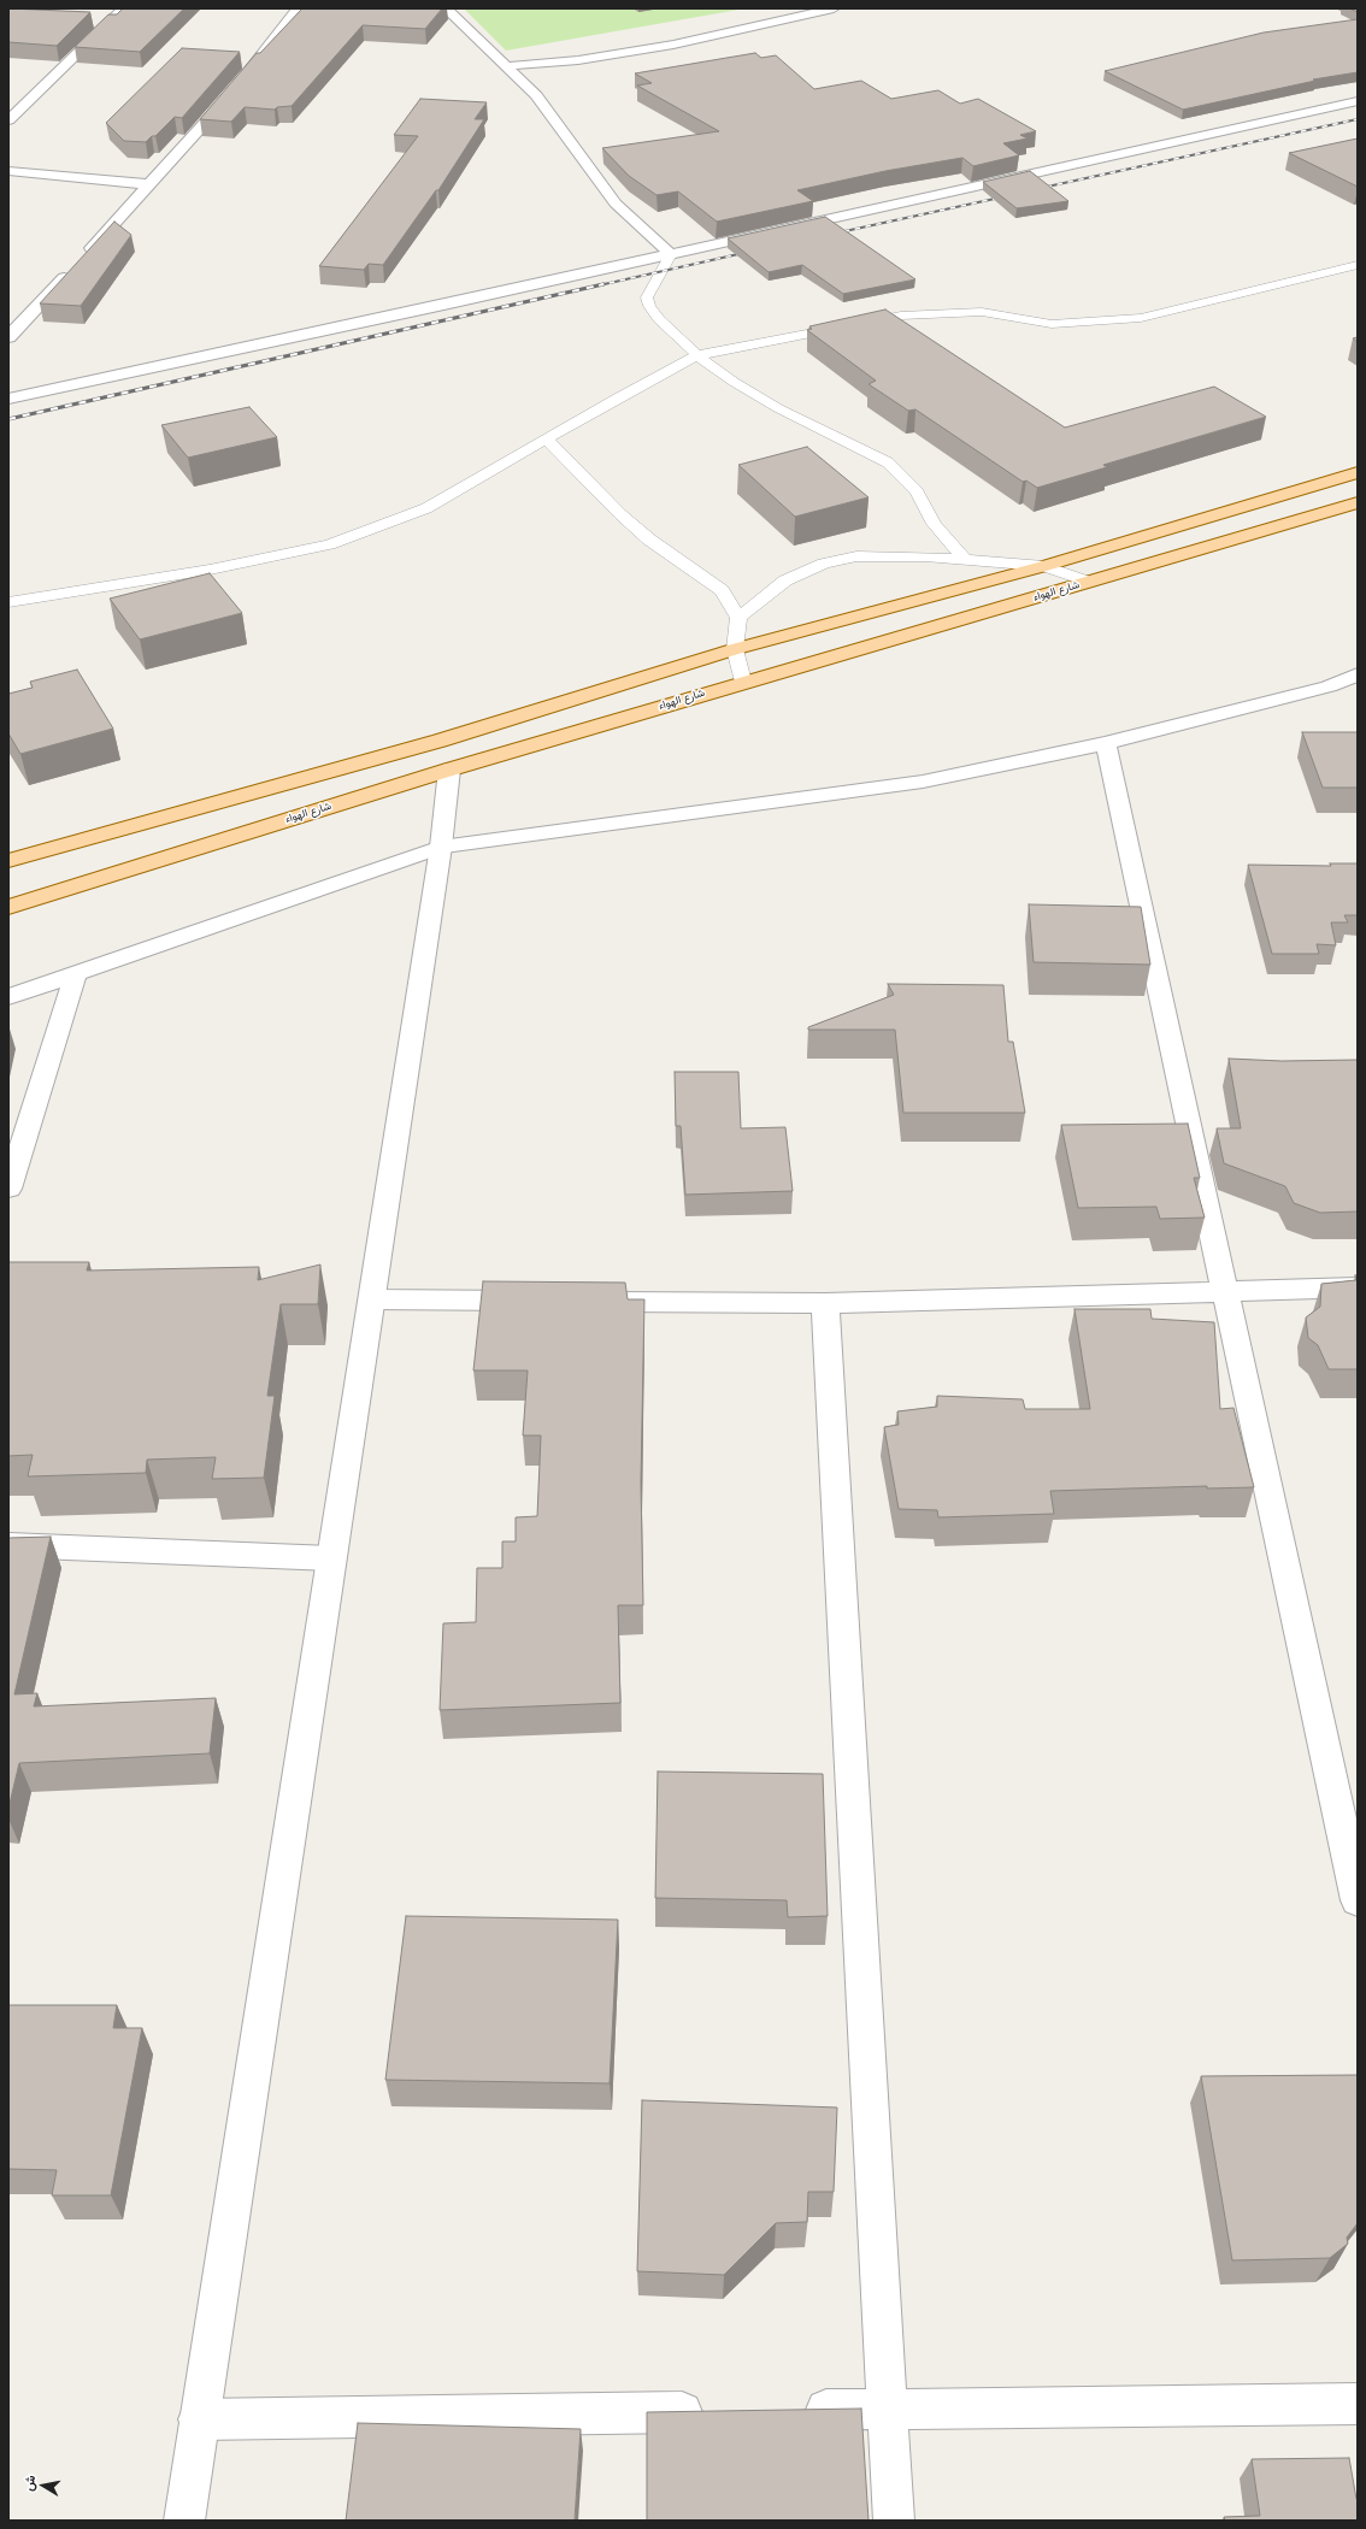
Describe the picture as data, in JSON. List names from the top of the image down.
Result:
{
  "streets": {
    "main road": ["شارع الهواء"]
  },
  "north": "left"
}
